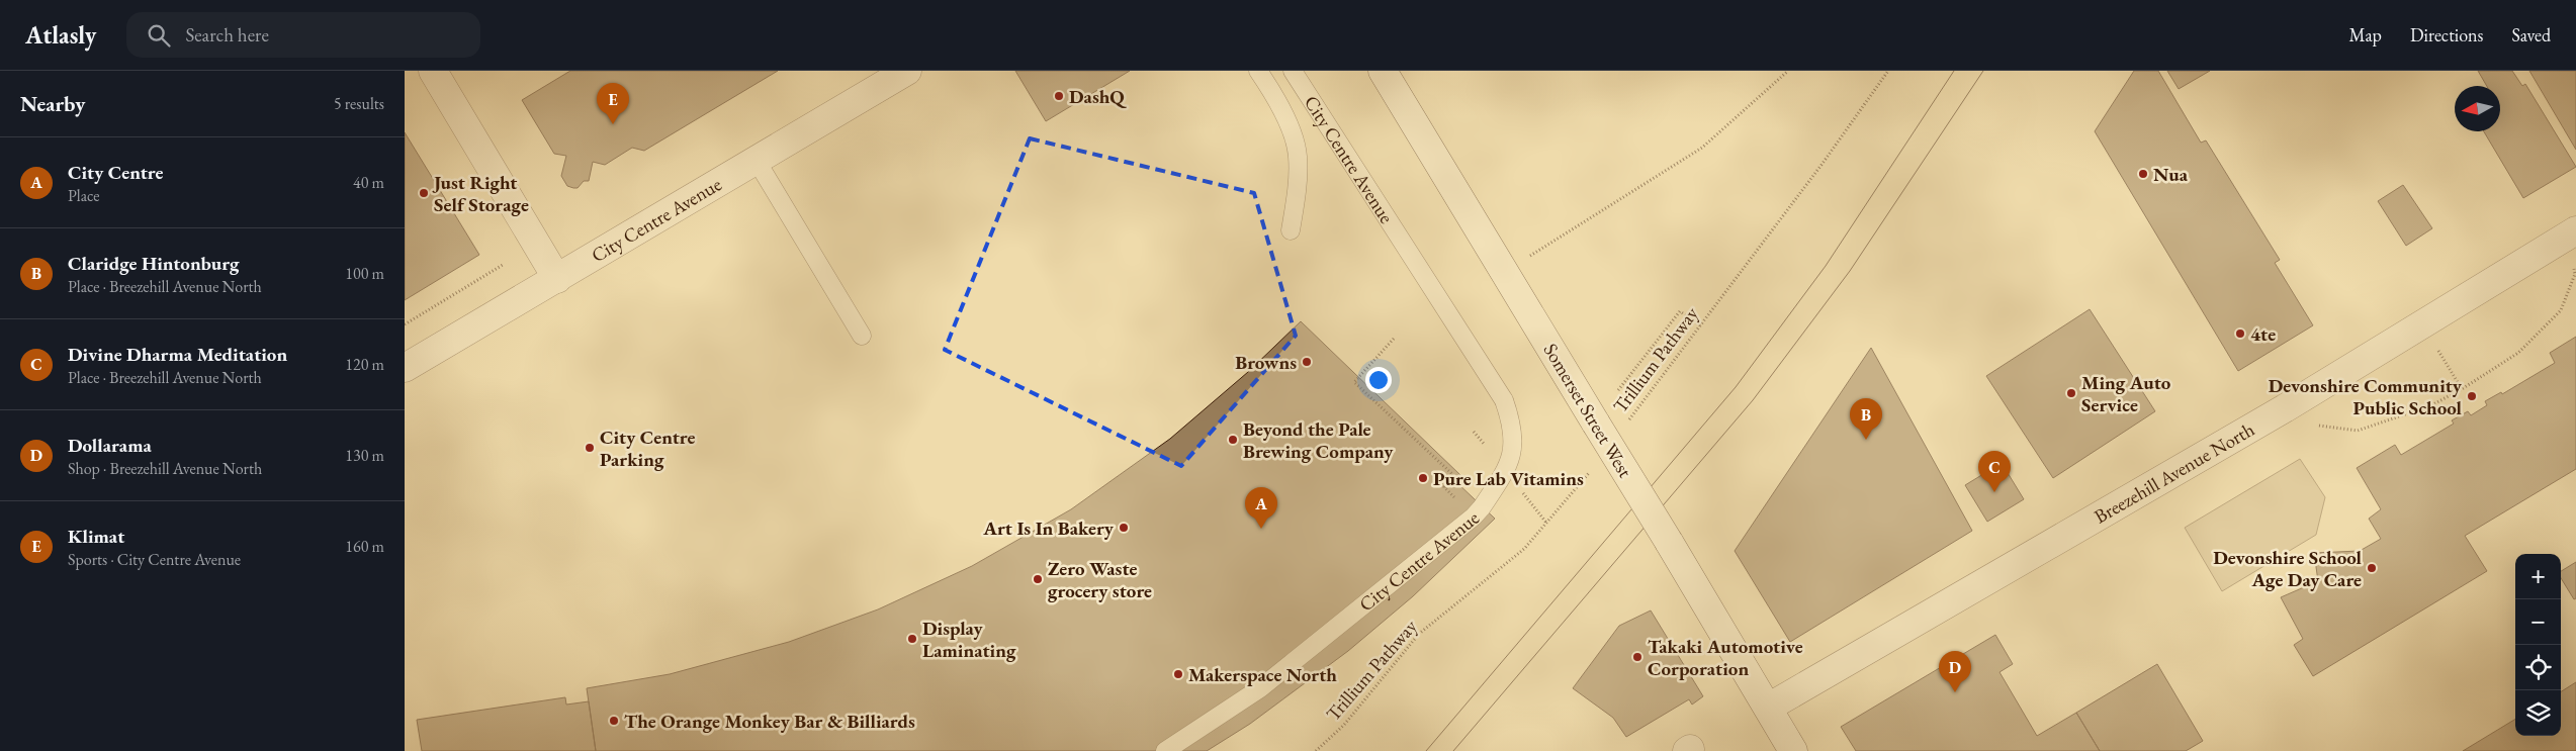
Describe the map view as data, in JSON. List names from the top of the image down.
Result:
{
  "streets": {
    "street": ["City Centre Avenue", "Somerset Street West", "Breezehill Avenue North"],
    "path": ["Trillium Pathway"]
  },
  "crossings": [
    ["Somerset Street West", "Breezehill Avenue North"]
  ],
  "places": [
    "DashQ",
    "Nua",
    "Just Right Self Storage",
    "4te",
    "Browns",
    "Ming Auto Service",
    "Devonshire Community Public School",
    "Beyond the Pale Brewing Company",
    "City Centre Parking",
    "Pure Lab Vitamins",
    "Art Is In Bakery",
    "Devonshire School Age Day Care",
    "Zero Waste grocery store",
    "Display Laminating",
    "Takaki Automotive Corporation",
    "Makerspace North",
    "The Orange Monkey Bar & Billiards"
  ],
  "north": "left",
  "page": {
    "header": "Atlasly",
    "search": "Search here",
    "nav": ["Map", "Directions", "Saved"],
    "heading": ["Nearby", "5 results"],
    "pins": [
      "E",
      "B",
      "C",
      "A",
      "D"
    ],
    "list": [
      {
        "mark": "A",
        "name": "City Centre",
        "note": "Place",
        "value": "40 m"
      },
      {
        "mark": "B",
        "name": "Claridge Hintonburg",
        "note": "Place · Breezehill Avenue North",
        "value": "100 m"
      },
      {
        "mark": "C",
        "name": "Divine Dharma Meditation",
        "note": "Place · Breezehill Avenue North",
        "value": "120 m"
      },
      {
        "mark": "D",
        "name": "Dollarama",
        "note": "Shop · Breezehill Avenue North",
        "value": "130 m"
      },
      {
        "mark": "E",
        "name": "Klimat",
        "note": "Sports · City Centre Avenue",
        "value": "160 m"
      }
    ],
    "map_buttons": ["+", "−"]
  }
}
